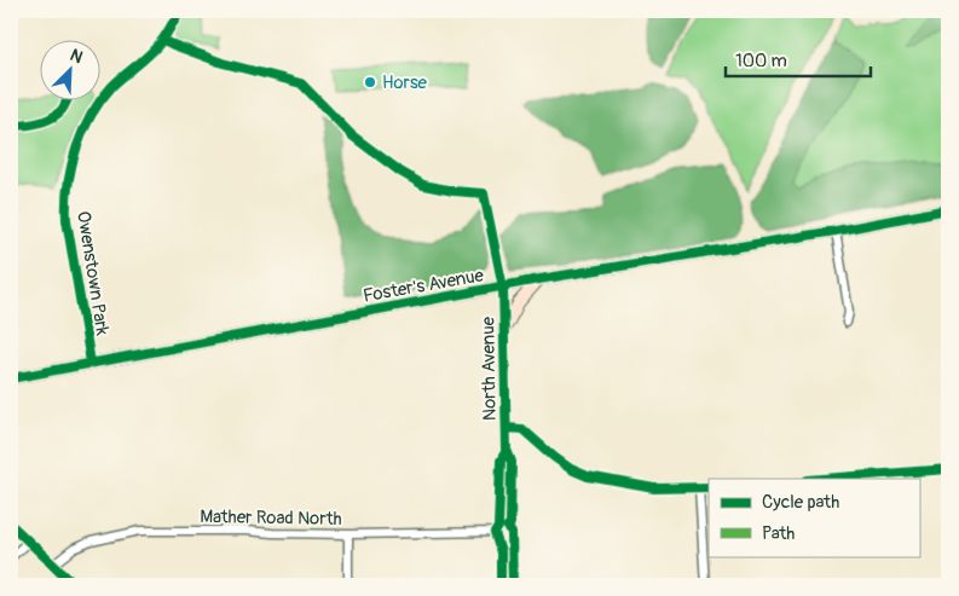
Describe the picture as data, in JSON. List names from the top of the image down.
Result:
{
  "streets": {
    "main road": ["Foster's Avenue"],
    "street": ["Owenstown Park", "North Avenue", "Mather Road North"]
  },
  "crossings": [
    ["Owenstown Park", "Foster's Avenue"],
    ["Foster's Avenue", "North Avenue"],
    ["North Avenue", "Mather Road North"]
  ],
  "places": ["Horse"],
  "legend": ["Cycle path", "Path"],
  "scale_bar": "100 m",
  "north": "top right"
}
